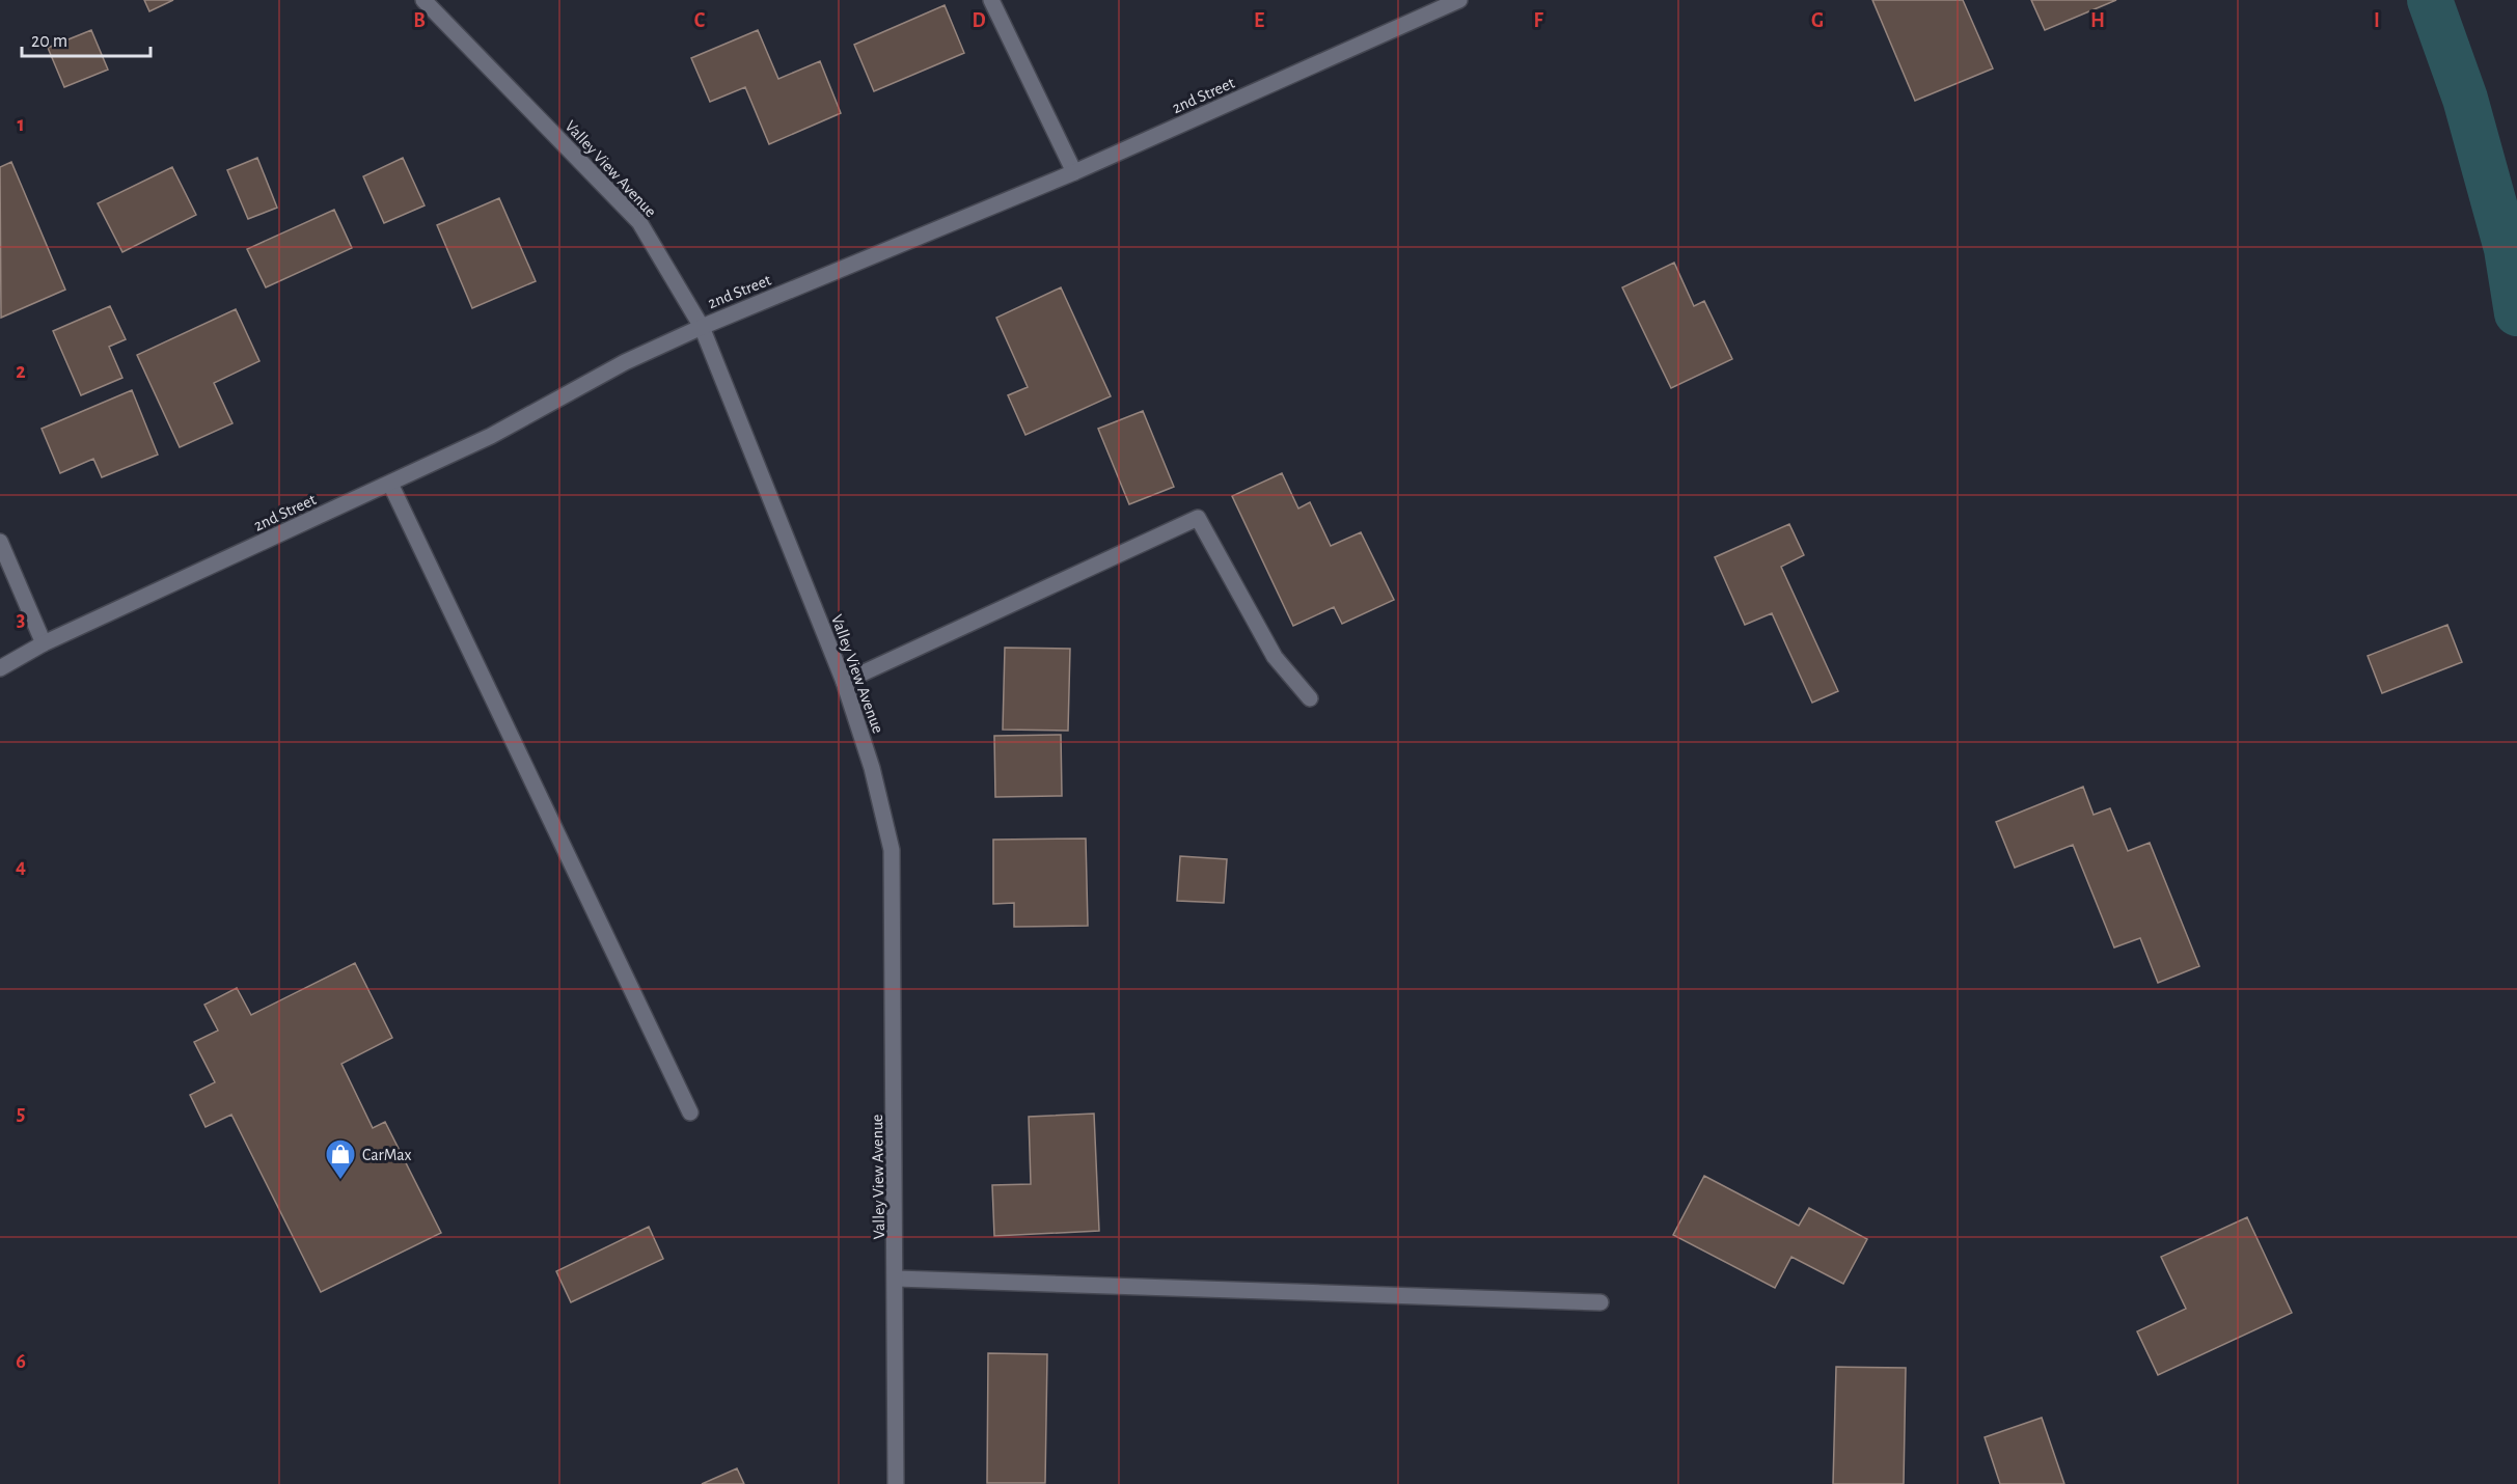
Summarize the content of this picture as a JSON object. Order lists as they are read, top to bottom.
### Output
{
  "streets": {
    "street": ["2nd Street", "Valley View Avenue"]
  },
  "crossings": [
    ["2nd Street", "Valley View Avenue"]
  ],
  "places": {
    "shop": ["CarMax"]
  },
  "scale_bar": "20 m",
  "grid": {
    "columns": [
      "B",
      "C",
      "D",
      "E",
      "F",
      "G",
      "H",
      "I"
    ],
    "rows": [
      "1",
      "2",
      "3",
      "4",
      "5",
      "6"
    ]
  }
}
